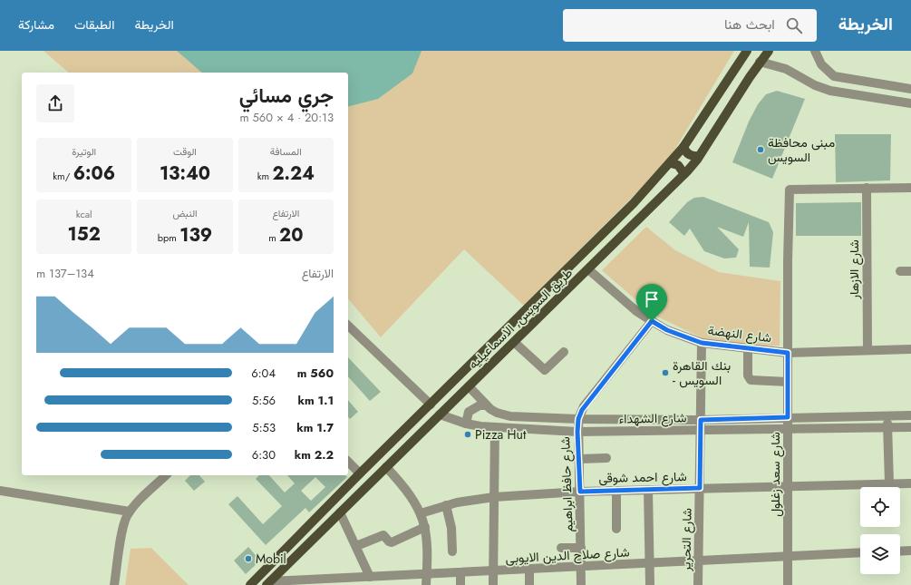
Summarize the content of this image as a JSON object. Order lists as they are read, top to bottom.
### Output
{
  "streets": {
    "main road": ["طريق السويس, الاسماعيليه"],
    "street": [
      "شارع الازهار",
      "شارع النهضة",
      "شارع الشهداء",
      "شارع سعد زغلول",
      "شارع احمد شوقى",
      "شارع حافظ ابراهيم",
      "شارع التحرير",
      "شارع صلاح الدين الايوبى"
    ]
  },
  "crossings": [
    ["شارع الازهار", "شارع النهضة"],
    ["شارع الازهار", "شارع سعد زغلول"],
    ["طريق السويس, الاسماعيليه", "شارع النهضة"],
    ["طريق السويس, الاسماعيليه", "شارع الشهداء"],
    ["طريق السويس, الاسماعيليه", "شارع صلاح الدين الايوبى"],
    ["شارع النهضة", "شارع سعد زغلول"],
    ["شارع النهضة", "شارع حافظ ابراهيم"],
    ["شارع النهضة", "شارع التحرير"],
    ["شارع الشهداء", "شارع سعد زغلول"],
    ["شارع الشهداء", "شارع حافظ ابراهيم"],
    ["شارع الشهداء", "شارع التحرير"],
    ["شارع سعد زغلول", "شارع احمد شوقى"],
    ["شارع سعد زغلول", "شارع صلاح الدين الايوبى"],
    ["شارع احمد شوقى", "شارع حافظ ابراهيم"],
    ["شارع احمد شوقى", "شارع التحرير"],
    ["شارع حافظ ابراهيم", "شارع صلاح الدين الايوبى"],
    ["شارع التحرير", "شارع صلاح الدين الايوبى"]
  ],
  "places": [
    "مبنى محافظة السويس",
    "بنك القاهرة - السويس",
    "Pizza Hut",
    "Mobil"
  ],
  "page": {
    "header": "الخريطة",
    "search": "ابحث هنا",
    "nav": ["الخريطة", "الطبقات", "مشاركة"],
    "heading": ["جري مسائي", "20:13 · 4 × 560 m"],
    "stats": [
      ["المسافة", "2.24 km"],
      ["الوقت", "13:40"],
      ["الوتيرة", "6:06 /km"],
      ["الارتفاع", "20 m"],
      ["النبض", "139 bpm"],
      ["kcal", "152"]
    ],
    "chart": ["الارتفاع", "134–137 m"],
    "list": [
      {
        "name": "560 m",
        "note": "6:04"
      },
      {
        "name": "1.1 km",
        "note": "5:56"
      },
      {
        "name": "1.7 km",
        "note": "5:53"
      },
      {
        "name": "2.2 km",
        "note": "6:30"
      }
    ]
  }
}
